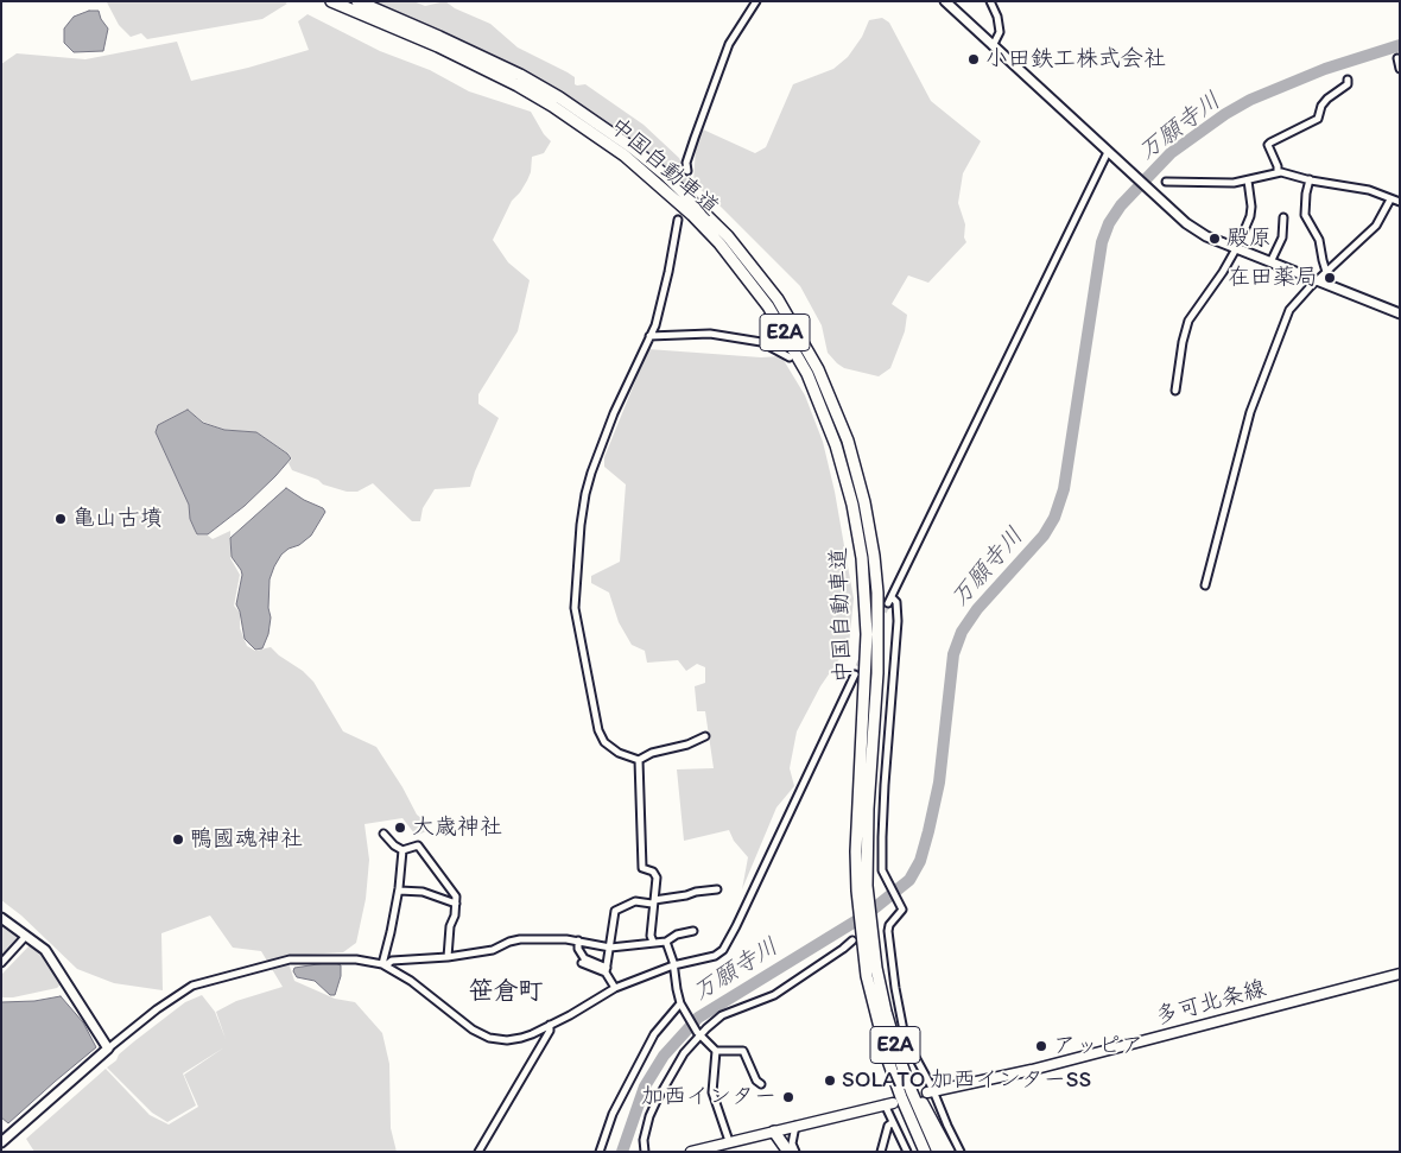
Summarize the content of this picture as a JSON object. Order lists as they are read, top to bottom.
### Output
{
  "streets": {
    "highway": ["中国自動車道", "E2A"],
    "main road": ["多可北条線"]
  },
  "districts": ["笹倉町"],
  "water": ["万願寺川"],
  "places": [
    "小田鉄工株式会社",
    "殿原",
    "在田薬局",
    "亀山古墳",
    "大歳神社",
    "鴨國魂神社",
    "アッピア",
    "SOLATO 加西インターSS",
    "加西インター"
  ]
}
